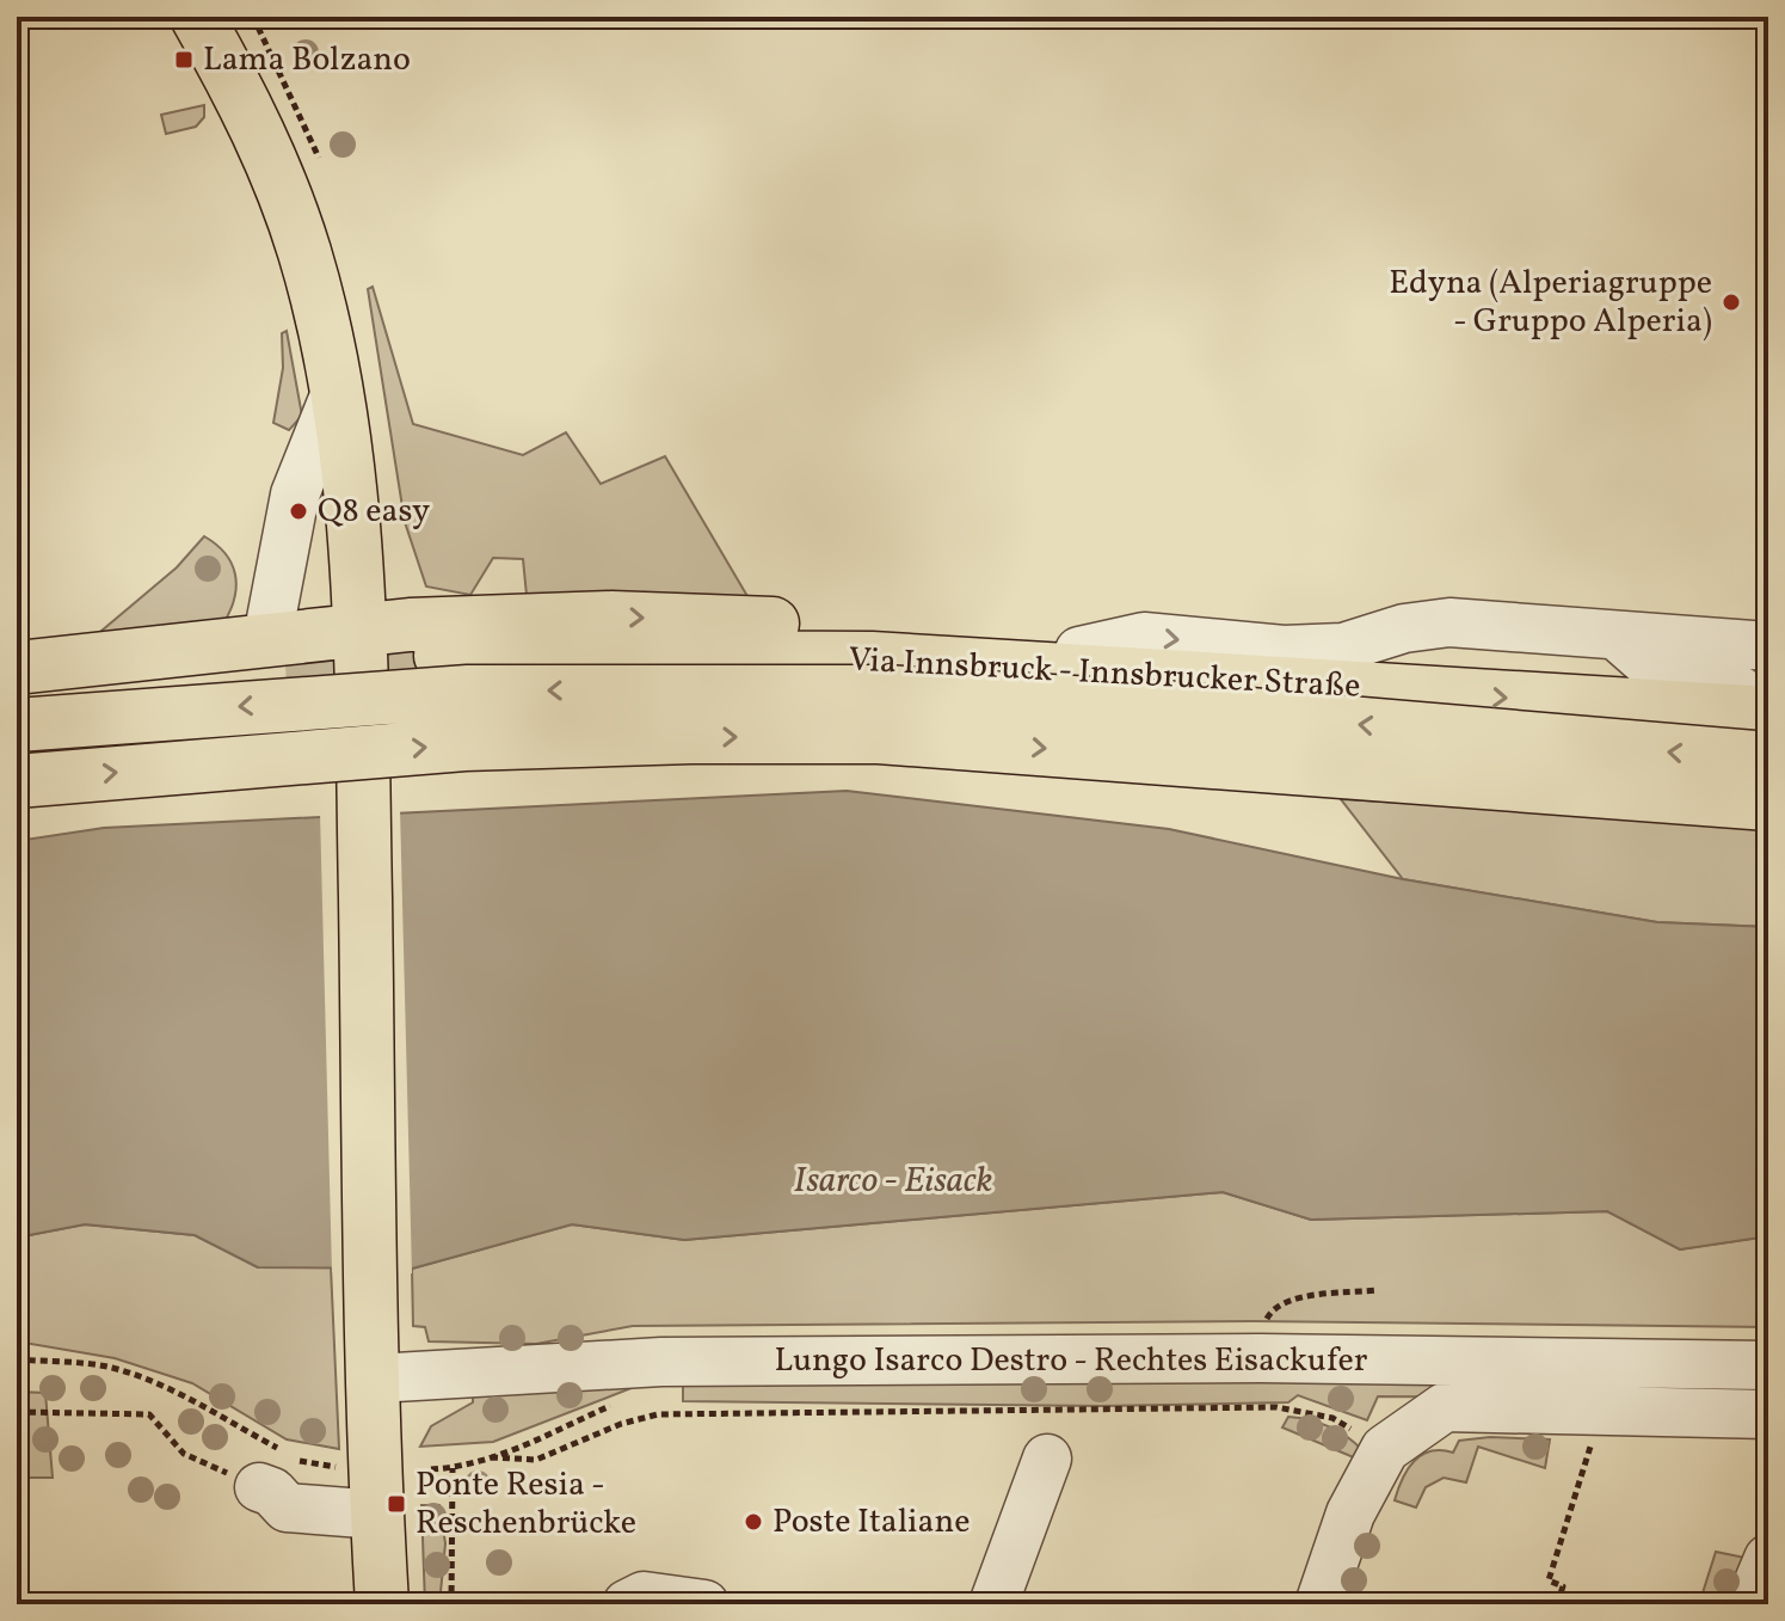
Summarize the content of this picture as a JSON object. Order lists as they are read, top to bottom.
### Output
{
  "streets": {
    "main road": ["Via Innsbruck - Innsbrucker Straße"],
    "street": ["Lungo Isarco Destro - Rechtes Eisackufer"]
  },
  "water": ["Isarco - Eisack"],
  "places": {
    "transit": ["Lama Bolzano", "Ponte Resia - Reschenbrücke"],
    "other": ["Edyna (Alperiagruppe - Gruppo Alperia)", "Q8 easy", "Poste Italiane"]
  }
}
